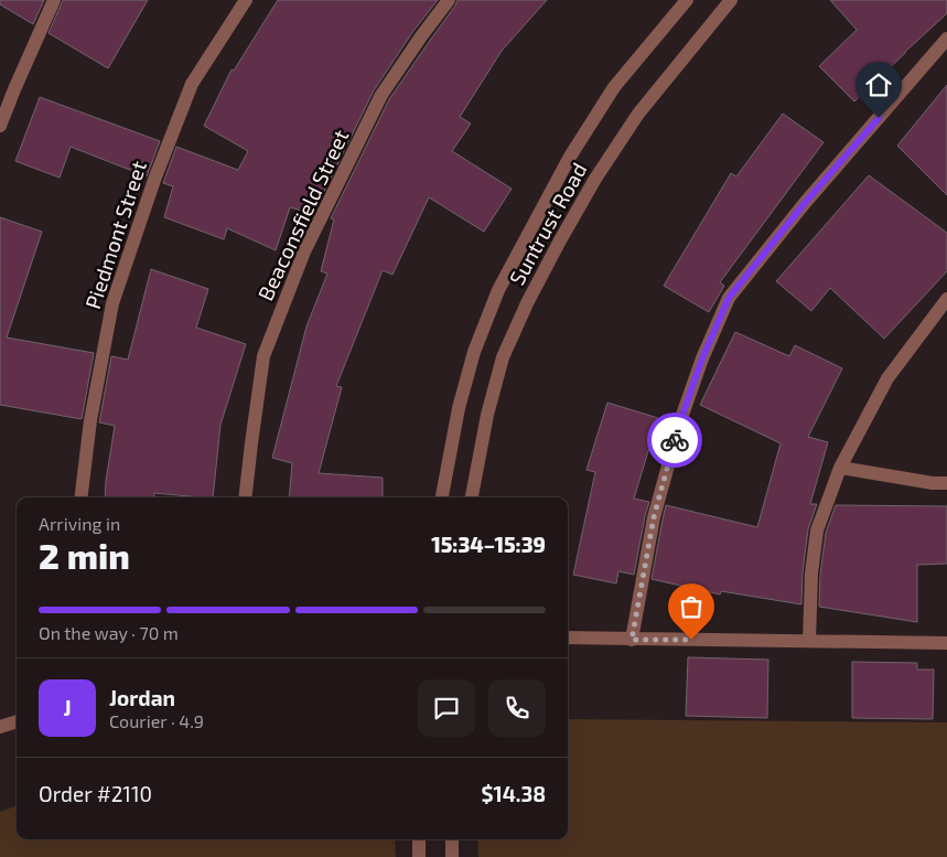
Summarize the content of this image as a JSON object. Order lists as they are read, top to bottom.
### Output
{
  "streets": {
    "street": ["Beaconsfield Street", "Suntrust Road", "Piedmont Street"]
  },
  "page": {
    "heading": ["2 min", "Arriving in", "15:34–15:39"],
    "panel": [
      "Jordan",
      "Courier · 4.9",
      "Order #2110",
      "$14.38"
    ],
    "bar": "On the way · 70 m",
    "round": "J"
  }
}
